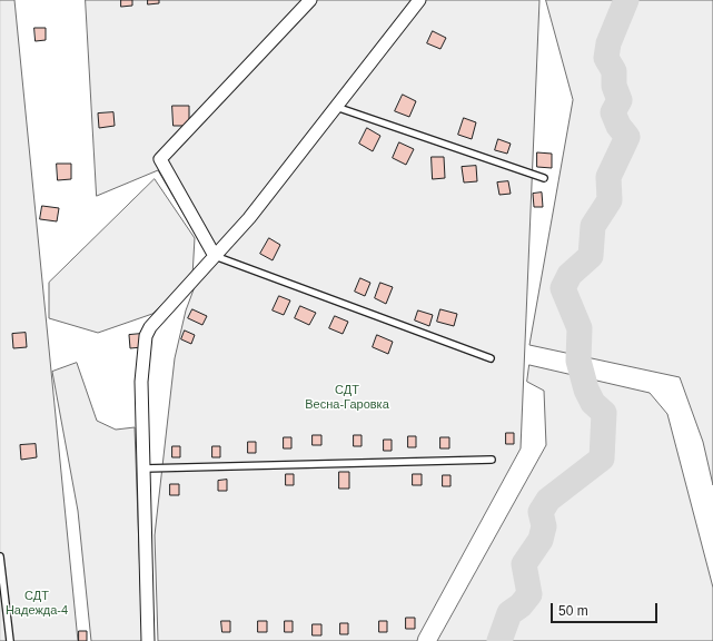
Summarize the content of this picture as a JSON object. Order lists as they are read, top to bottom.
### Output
{
  "parks": ["СДТ Весна-Гаровка", "СДТ Надежда-4"],
  "scale_bar": "50 m"
}
